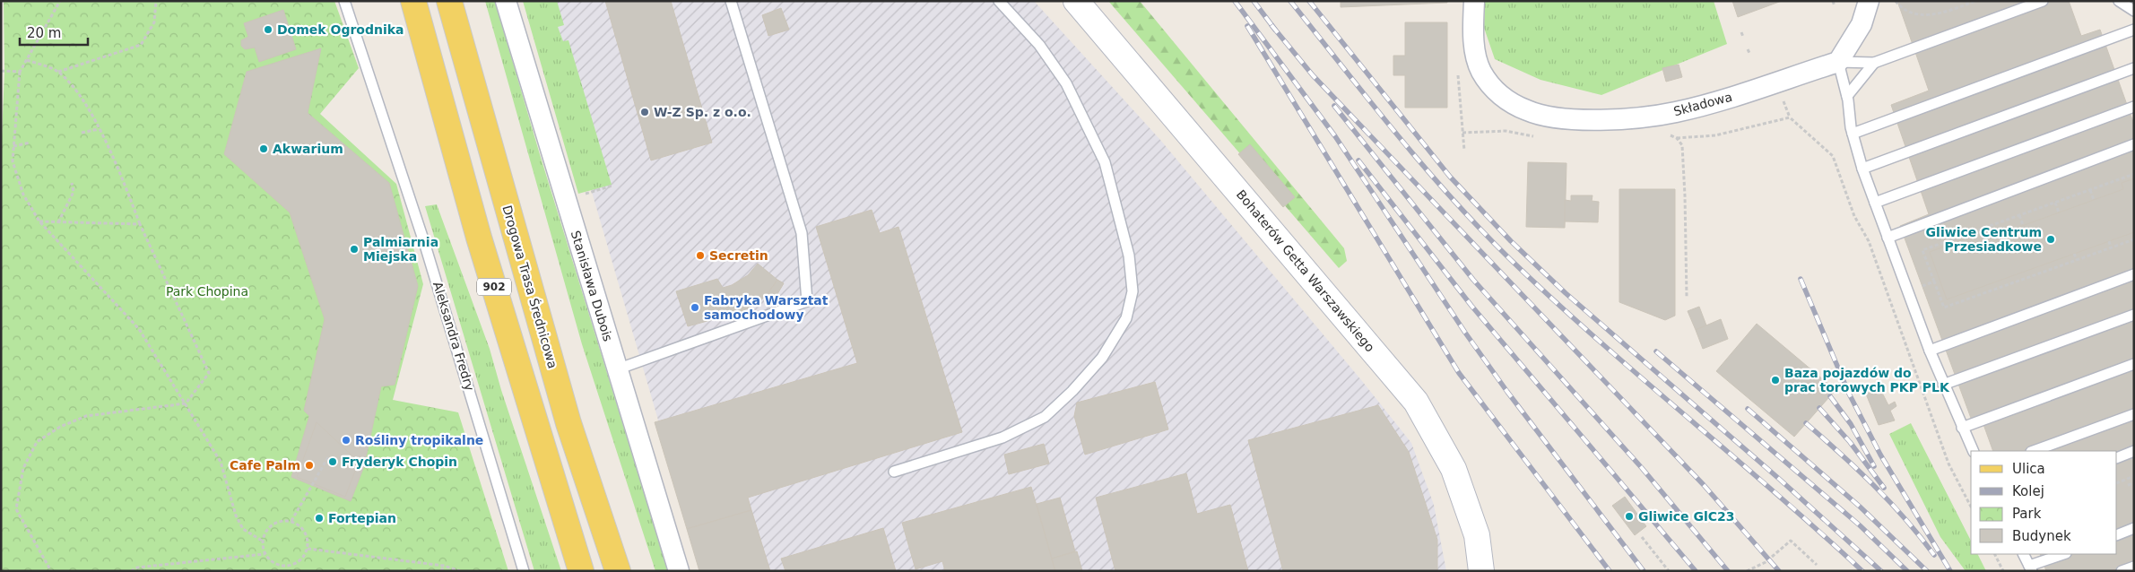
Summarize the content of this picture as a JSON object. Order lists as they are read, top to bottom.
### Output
{
  "streets": {
    "main road": ["Bohaterów Getta Warszawskiego", "902", "Drogowa Trasa Średnicowa"],
    "street": ["Składowa", "Stanisława Dubois"],
    "lane": ["Aleksandra Fredry"]
  },
  "parks": ["Park Chopina"],
  "places": [
    "Domek Ogrodnika",
    "W-Z Sp. z o.o.",
    "Akwarium",
    "Gliwice Centrum Przesiadkowe",
    "Palmiarnia Miejska",
    "Secretin",
    "Fabryka Warsztat samochodowy",
    "Baza pojazdów do prac torowych PKP PLK",
    "Rośliny tropikalne",
    "Fryderyk Chopin",
    "Cafe Palm",
    "Gliwice GlC23",
    "Fortepian"
  ],
  "legend": [
    "Ulica",
    "Kolej",
    "Park",
    "Budynek"
  ],
  "scale_bar": "20 m"
}
